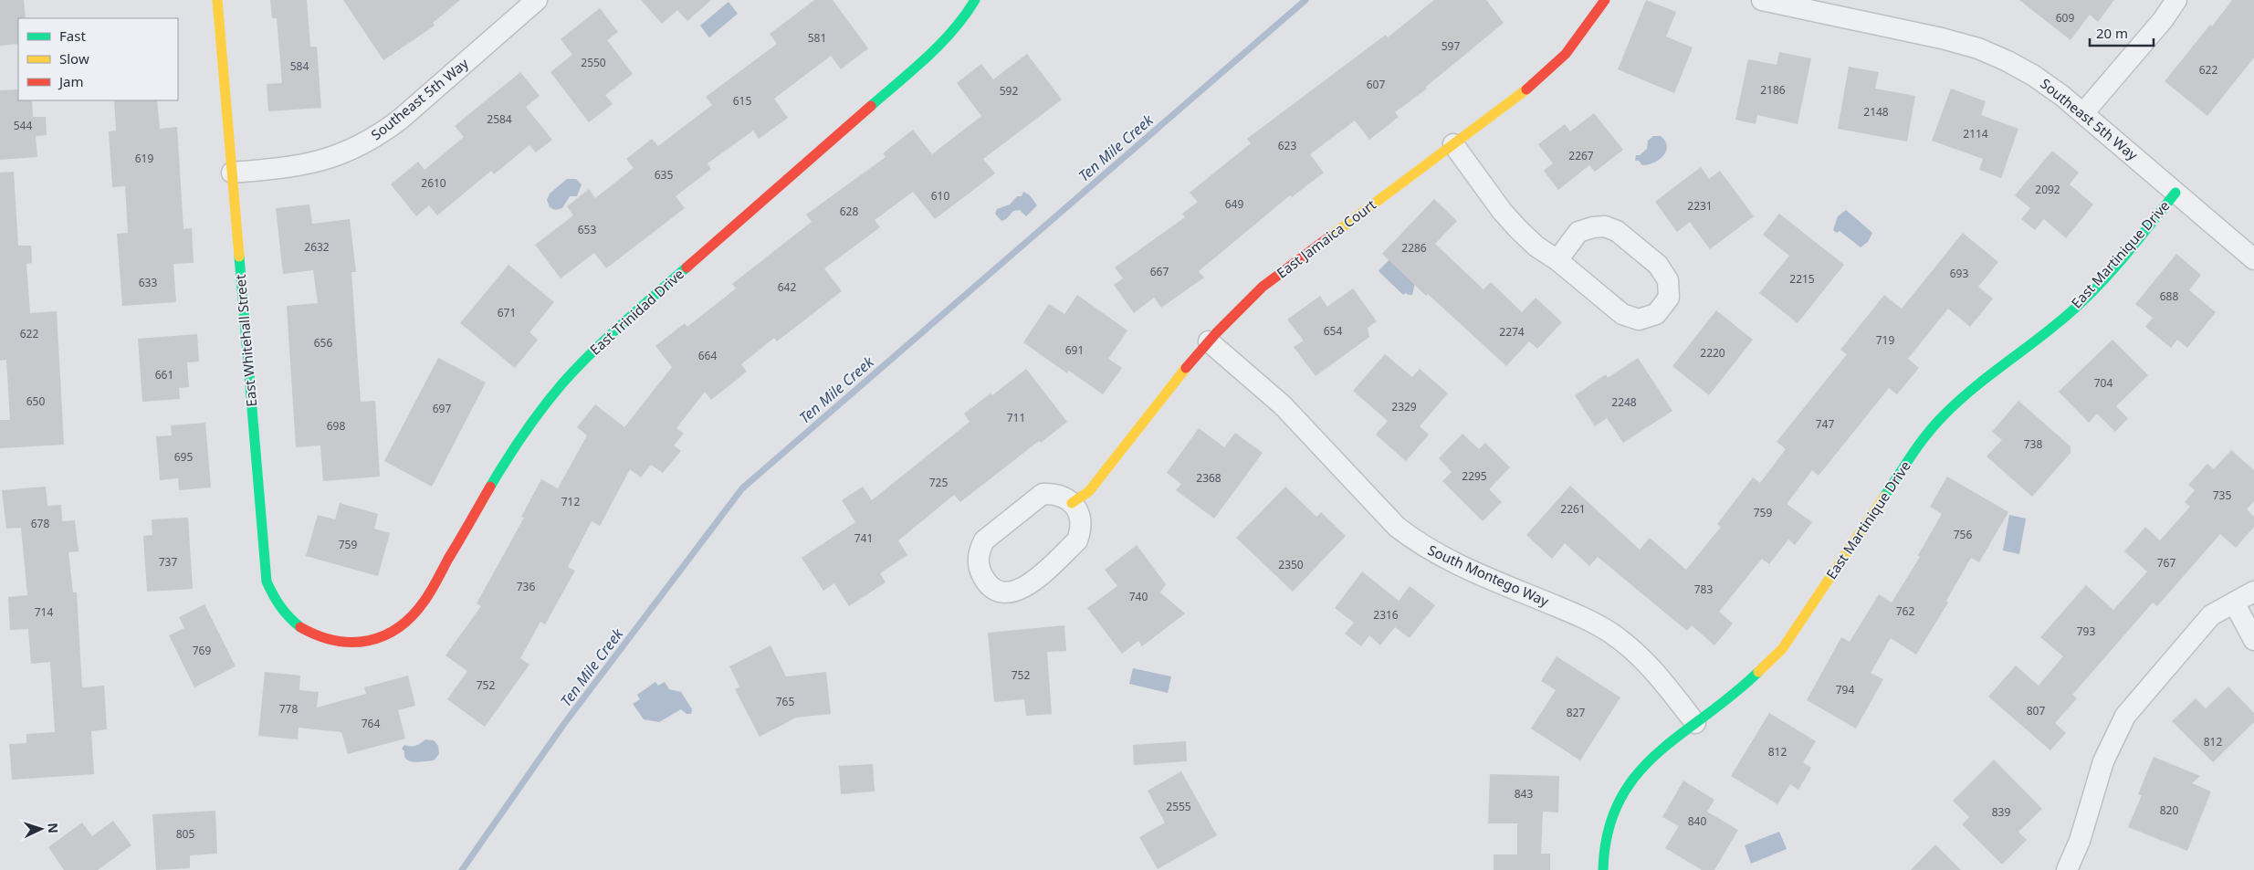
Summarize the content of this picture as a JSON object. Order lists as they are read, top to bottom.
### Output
{
  "streets": {
    "street": [
      "Southeast 5th Way",
      "East Jamaica Court",
      "East Martinique Drive",
      "East Trinidad Drive",
      "East Whitehall Street",
      "South Montego Way"
    ]
  },
  "crossings": [
    ["Southeast 5th Way", "East Martinique Drive"],
    ["Southeast 5th Way", "East Whitehall Street"],
    ["East Jamaica Court", "South Montego Way"],
    ["East Martinique Drive", "South Montego Way"],
    ["East Trinidad Drive", "East Whitehall Street"]
  ],
  "water": ["Ten Mile Creek"],
  "house_numbers": [
    "609",
    "581",
    "597",
    "2550",
    "584",
    "622",
    "607",
    "2186",
    "592",
    "615",
    "2148",
    "2584",
    "544",
    "2114",
    "623",
    "2267",
    "619",
    "635",
    "2610",
    "2092",
    "610",
    "649",
    "2231",
    "628",
    "653",
    "2632",
    "2286",
    "667",
    "693",
    "2215",
    "633",
    "642",
    "688",
    "671",
    "654",
    "2274",
    "622",
    "719",
    "656",
    "691",
    "2220",
    "664",
    "661",
    "704",
    "650",
    "2248",
    "2329",
    "697",
    "711",
    "747",
    "698",
    "738",
    "695",
    "2295",
    "2368",
    "725",
    "735",
    "712",
    "2261",
    "759",
    "678",
    "756",
    "741",
    "759",
    "737",
    "767",
    "2350",
    "736",
    "783",
    "740",
    "762",
    "714",
    "2316",
    "793",
    "769",
    "752",
    "752",
    "794",
    "765",
    "778",
    "807",
    "827",
    "764",
    "812",
    "812",
    "843",
    "2555",
    "820",
    "839",
    "840",
    "805"
  ],
  "legend": ["Fast", "Slow", "Jam"],
  "scale_bar": "20 m",
  "north": "right"
}
